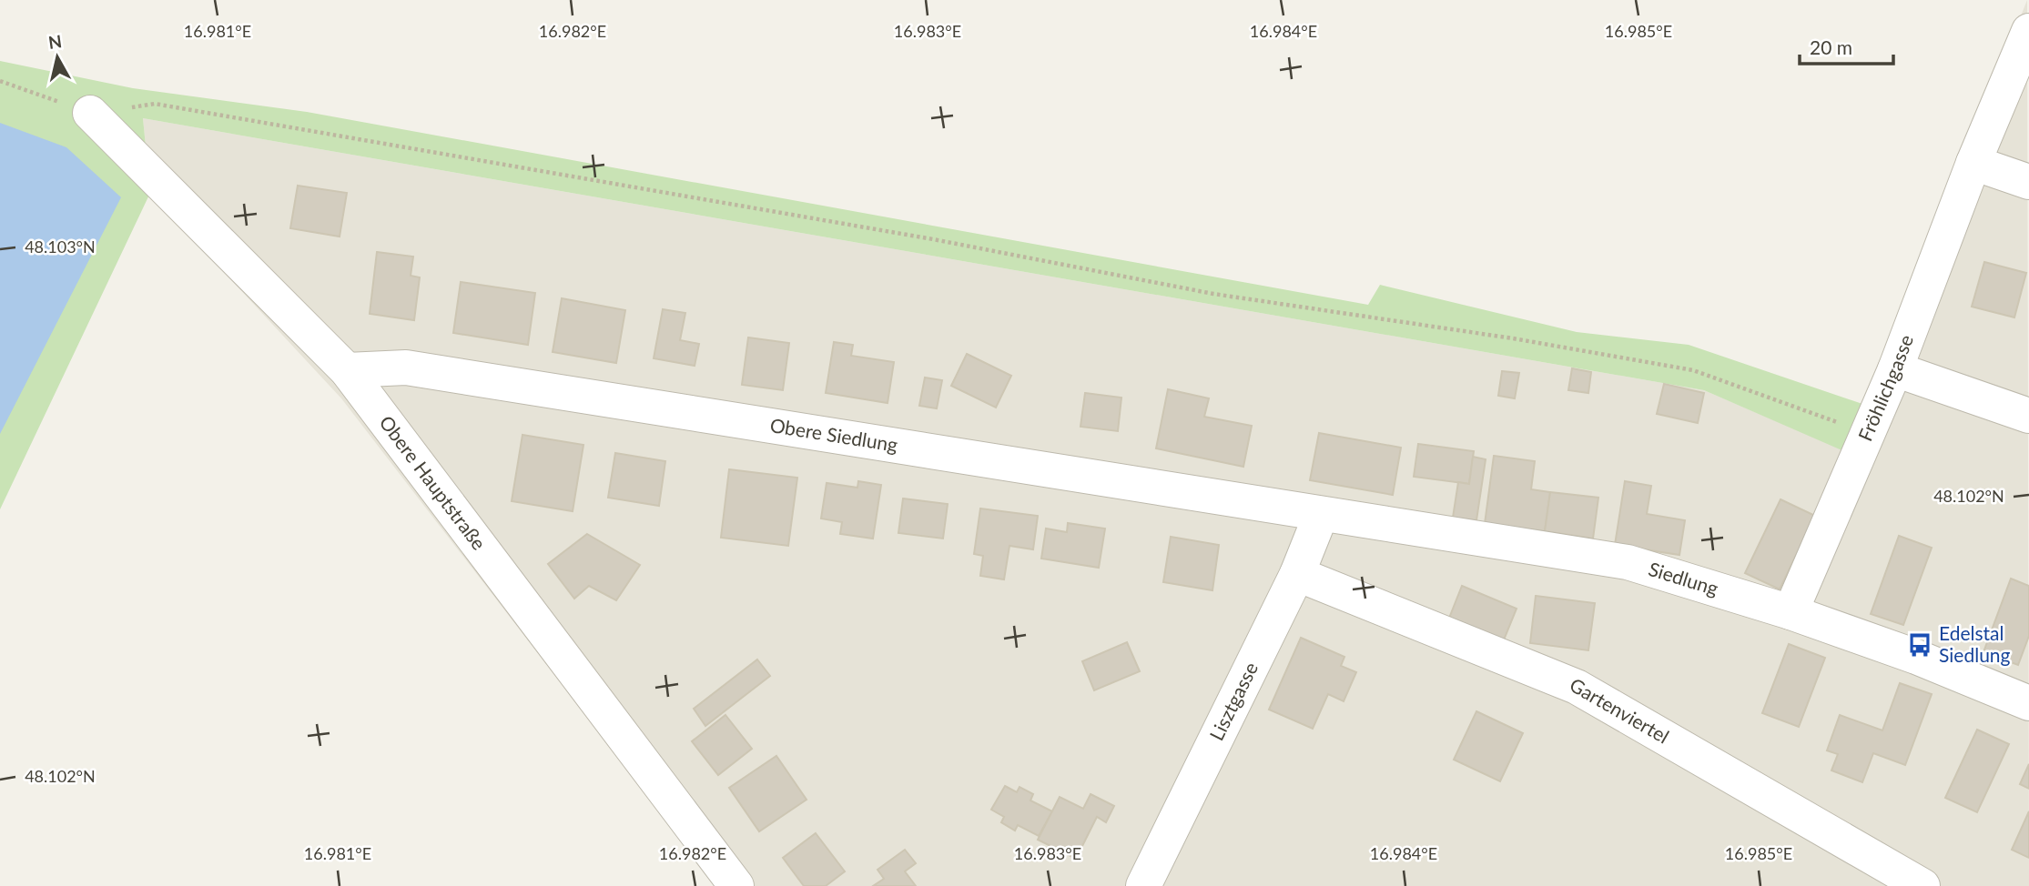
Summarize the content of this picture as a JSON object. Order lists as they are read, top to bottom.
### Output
{
  "streets": {
    "street": [
      "Fröhlichgasse",
      "Obere Siedlung",
      "Obere Hauptstraße",
      "Siedlung",
      "Lisztgasse",
      "Gartenviertel"
    ]
  },
  "crossings": [
    ["Fröhlichgasse", "Siedlung"],
    ["Obere Siedlung", "Obere Hauptstraße"],
    ["Obere Siedlung", "Siedlung"],
    ["Obere Siedlung", "Lisztgasse"],
    ["Siedlung", "Lisztgasse"],
    ["Lisztgasse", "Gartenviertel"]
  ],
  "places": {
    "bus stop": ["Edelstal Siedlung"]
  },
  "scale_bar": "20 m",
  "north": "top",
  "coordinates": [
    "16.981°E",
    "16.982°E",
    "16.983°E",
    "16.984°E",
    "16.985°E",
    "48.103°N",
    "48.102°N"
  ]
}
